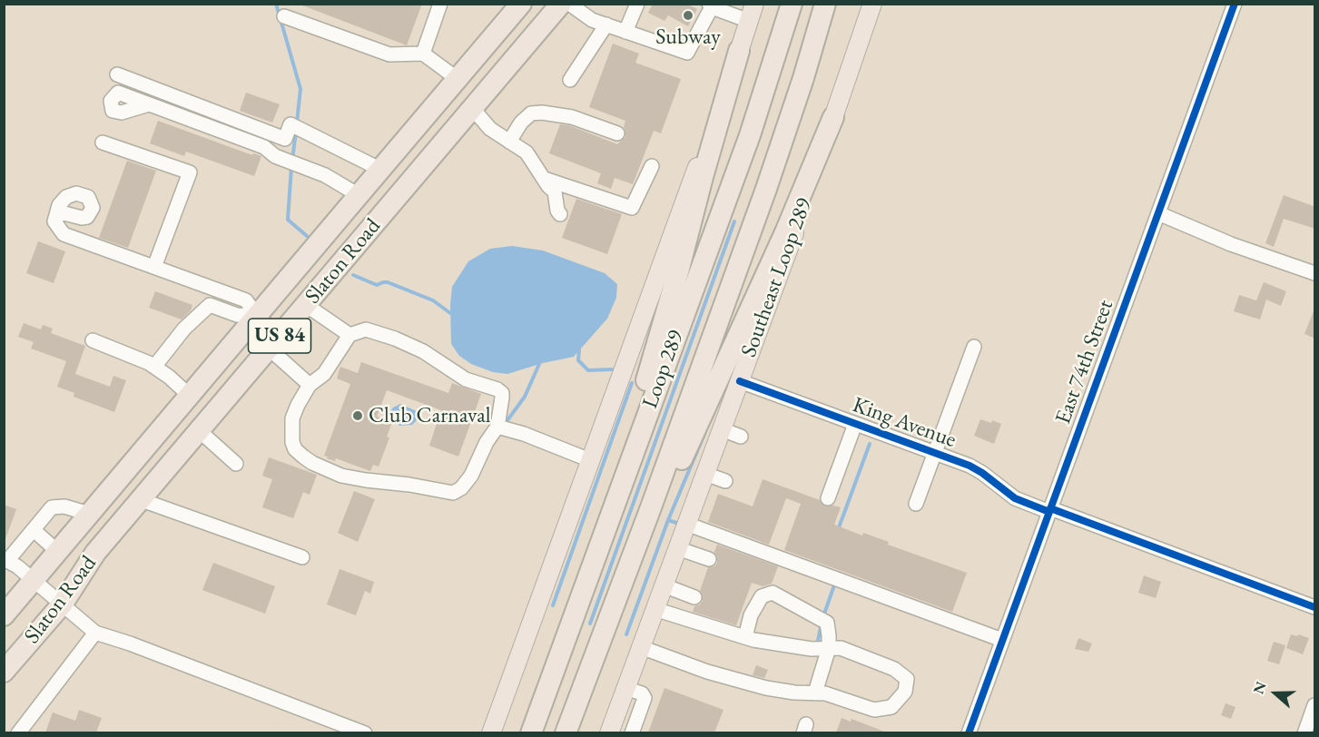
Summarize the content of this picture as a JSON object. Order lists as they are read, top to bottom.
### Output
{
  "streets": {
    "highway": ["Slaton Road", "US 84", "Loop 289"],
    "main road": ["Southeast Loop 289"],
    "street": ["East 74th Street", "King Avenue"]
  },
  "crossings": [
    ["Southeast Loop 289", "King Avenue"],
    ["East 74th Street", "King Avenue"]
  ],
  "places": ["Subway", "Club Carnaval"],
  "north": "left"
}
